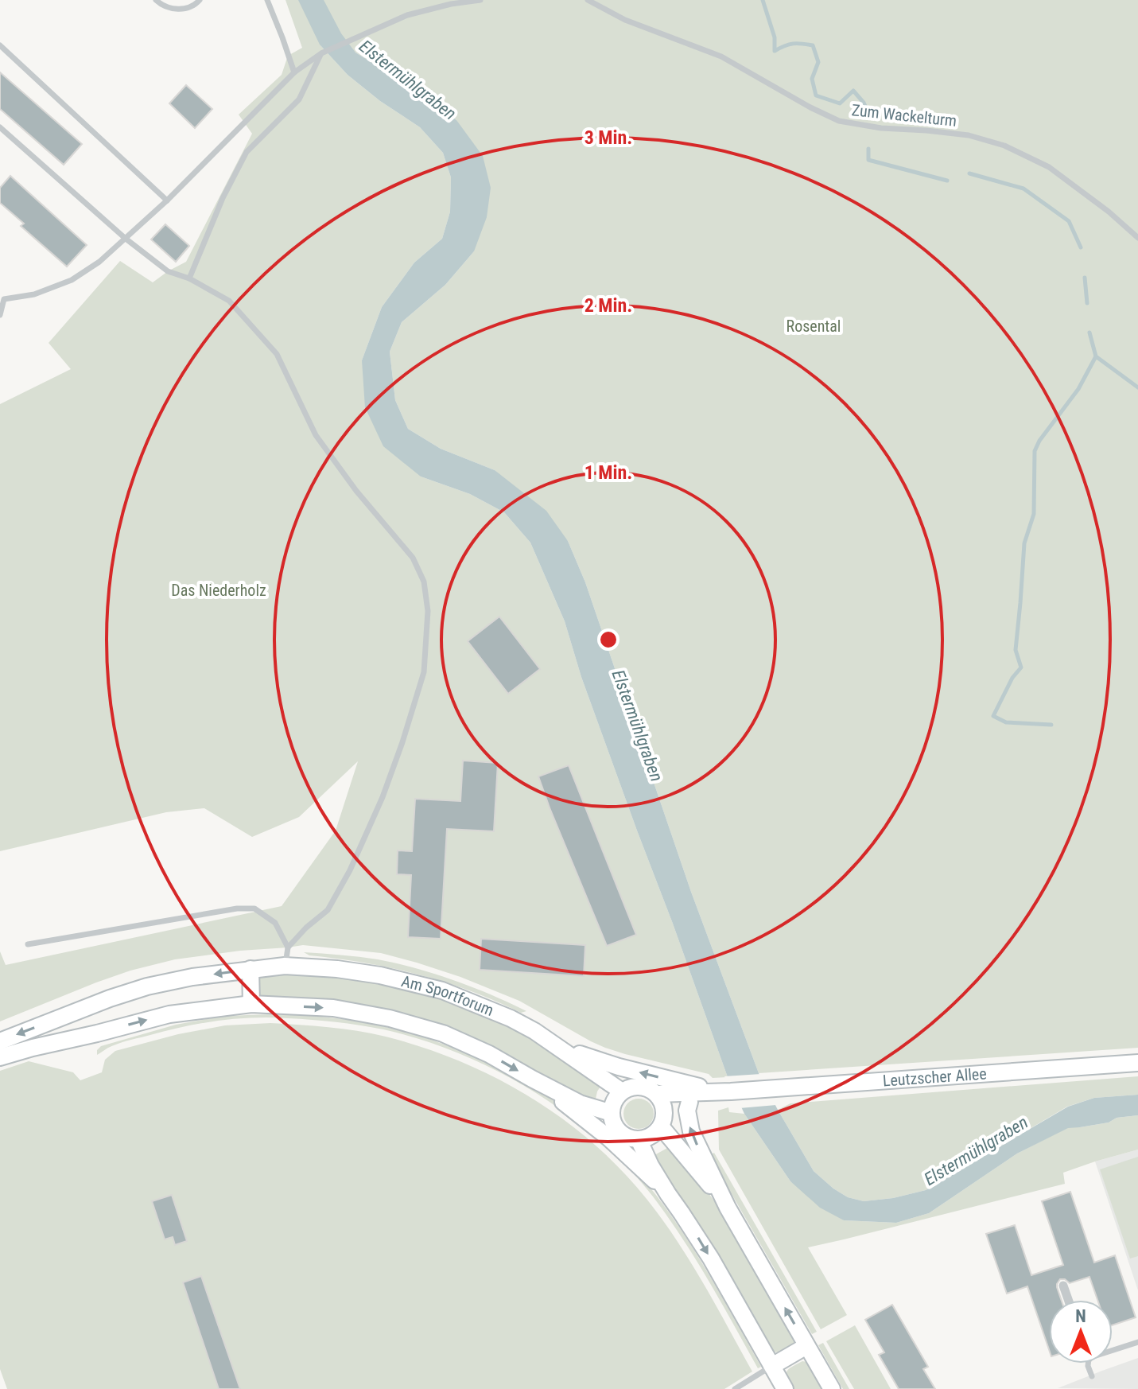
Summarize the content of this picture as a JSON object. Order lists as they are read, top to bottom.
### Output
{
  "streets": {
    "main road": ["Am Sportforum", "Leutzscher Allee"],
    "lane": ["Zum Wackelturm"]
  },
  "crossings": [
    ["Am Sportforum", "Leutzscher Allee"]
  ],
  "water": ["Elstermühlgraben"],
  "parks": ["Rosental", "Das Niederholz"],
  "north": "top",
  "rings": ["3 Min.", "2 Min.", "1 Min."]
}
